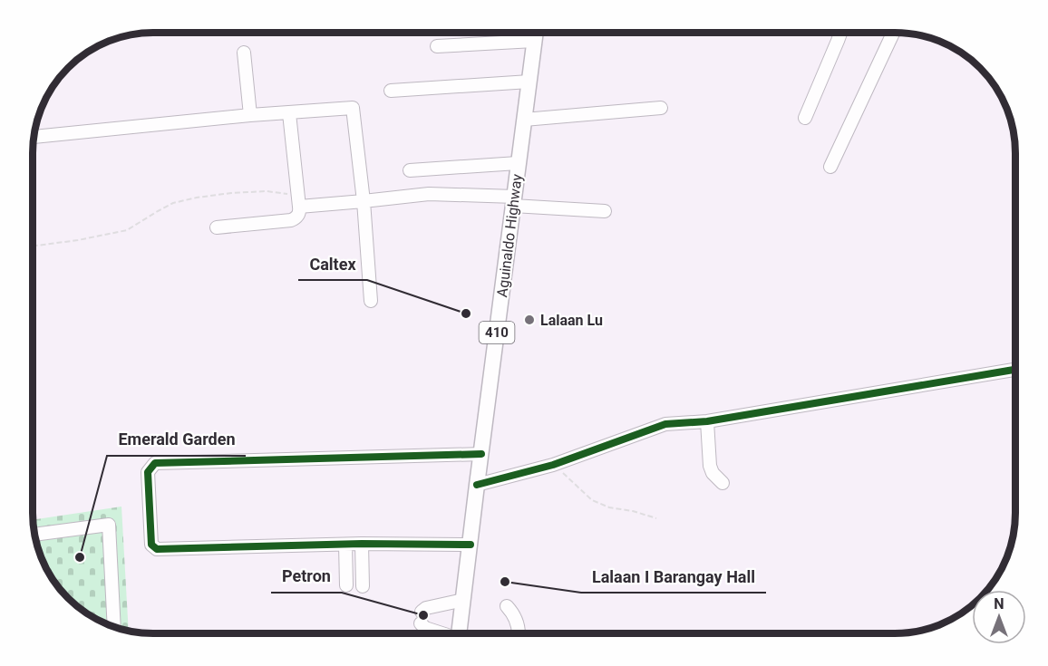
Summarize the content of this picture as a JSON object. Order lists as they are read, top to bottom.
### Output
{
  "streets": {
    "main road": ["Aguinaldo Highway", "410"]
  },
  "places": [
    "Caltex",
    "Lalaan Lu",
    "Emerald Garden",
    "Lalaan I Barangay Hall",
    "Petron"
  ],
  "north": "top"
}
